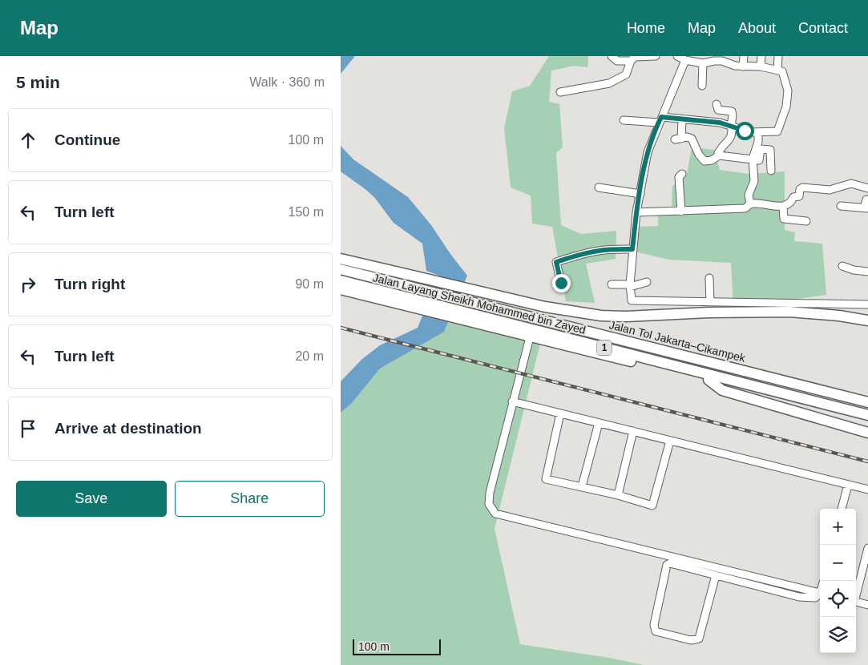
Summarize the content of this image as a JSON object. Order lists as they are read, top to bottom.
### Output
{
  "streets": {
    "highway": ["Jalan Layang Sheikh Mohammed bin Zayed", "Jalan Tol Jakarta–Cikampek", "1"]
  },
  "scale_bar": "100 m",
  "page": {
    "header": "Map",
    "nav": [
      "Home",
      "Map",
      "About",
      "Contact"
    ],
    "heading": ["5 min", "Walk · 360 m"],
    "list": [
      ["Continue", "100 m"],
      ["Turn left", "150 m"],
      ["Turn right", "90 m"],
      ["Turn left", "20 m"],
      "Arrive at destination"
    ],
    "buttons": ["Save", "Share"],
    "map_buttons": ["+", "−"],
    "scale": "100 m"
  }
}
